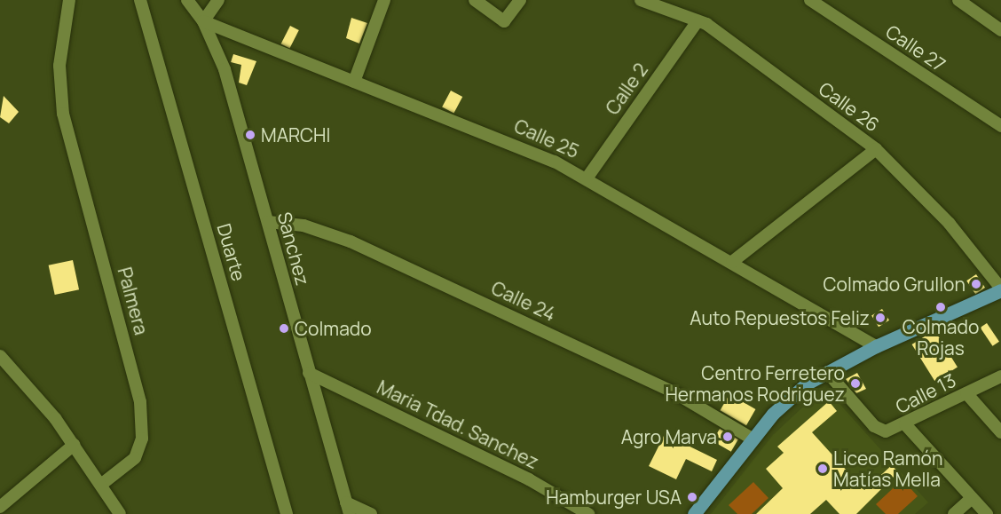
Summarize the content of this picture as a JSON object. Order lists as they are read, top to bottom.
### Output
{
  "streets": {
    "street": [
      "Calle 27",
      "Calle 2",
      "Calle 26",
      "Calle 25",
      "Sanchez",
      "Duarte",
      "Palmera",
      "Calle 24",
      "Calle 13",
      "Maria Tdad. Sanchez"
    ]
  },
  "crossings": [
    ["Calle 2", "Calle 26"],
    ["Calle 2", "Calle 25"],
    ["Calle 25", "Sanchez"],
    ["Sanchez", "Calle 24"],
    ["Sanchez", "Maria Tdad. Sanchez"]
  ],
  "places": [
    "MARCHI",
    "Colmado Grullon",
    "Colmado Rojas",
    "Auto Repuestos Feliz",
    "Colmado",
    "Centro Ferretero Hermanos Rodriguez",
    "Agro Marva",
    "Liceo Ramón Matías Mella",
    "Hamburger USA"
  ]
}
